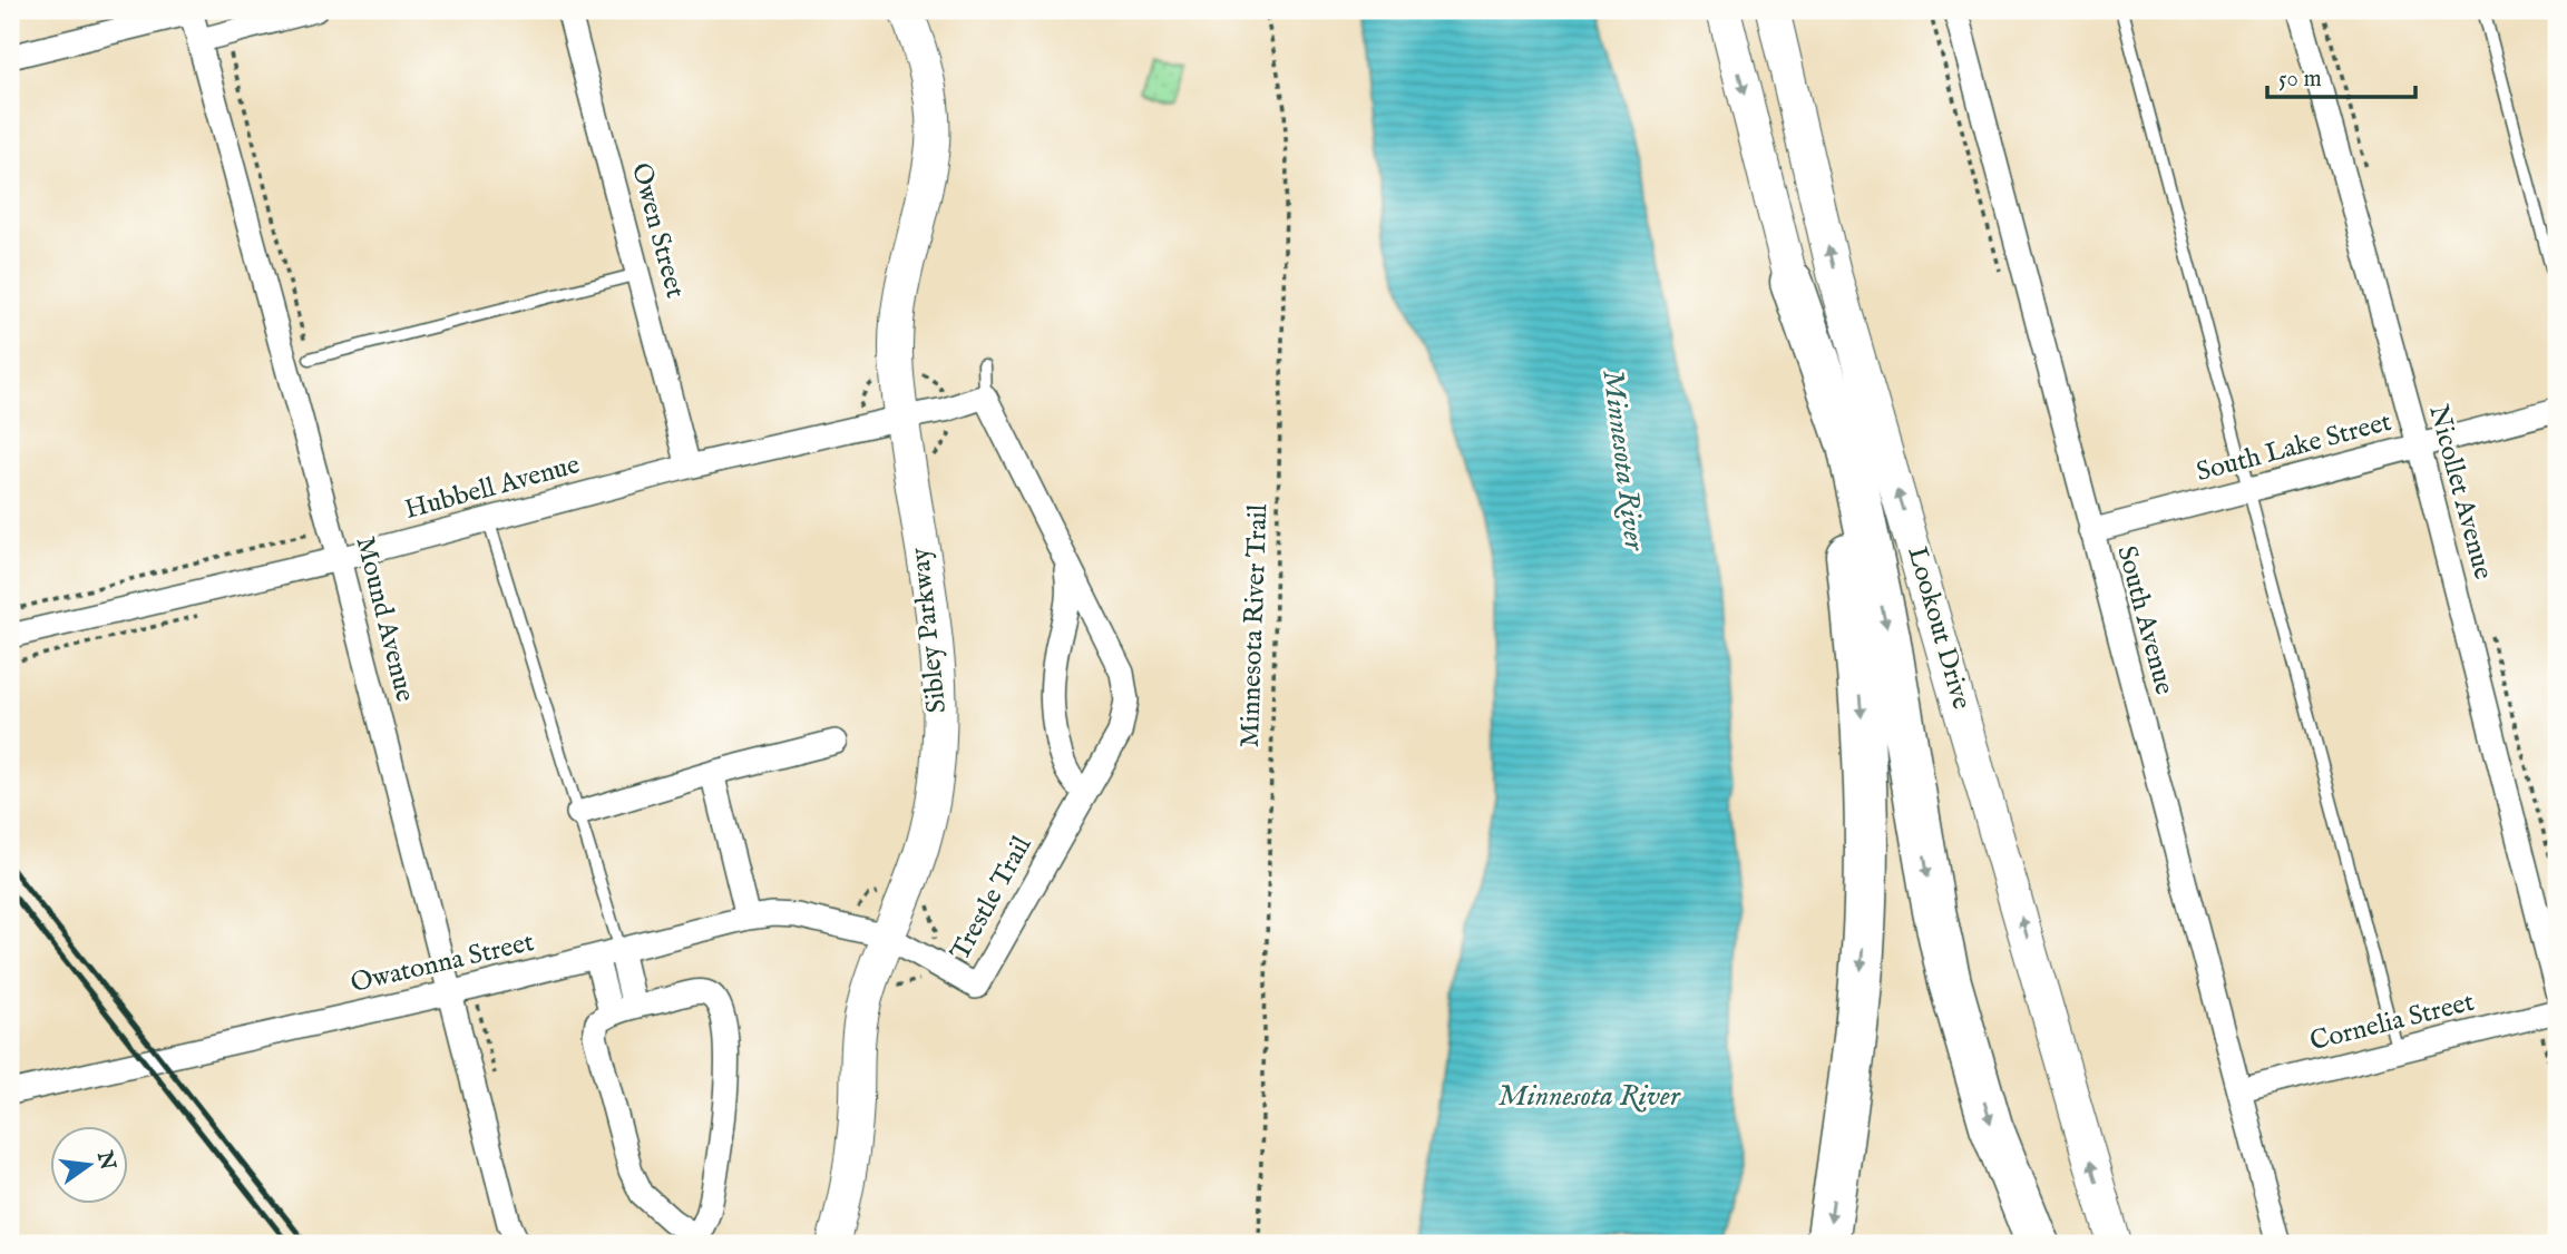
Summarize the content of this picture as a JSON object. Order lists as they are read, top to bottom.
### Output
{
  "streets": {
    "main road": ["Lookout Drive", "Sibley Parkway"],
    "street": [
      "Owen Street",
      "South Lake Street",
      "Hubbell Avenue",
      "Nicollet Avenue",
      "Mound Avenue",
      "South Avenue",
      "Trestle Trail",
      "Owatonna Street",
      "Cornelia Street"
    ],
    "path": ["Minnesota River Trail"]
  },
  "crossings": [
    ["Owen Street", "Hubbell Avenue"],
    ["South Lake Street", "Nicollet Avenue"],
    ["South Lake Street", "South Avenue"],
    ["Hubbell Avenue", "Mound Avenue"],
    ["Hubbell Avenue", "Sibley Parkway"],
    ["Hubbell Avenue", "Trestle Trail"],
    ["Mound Avenue", "Owatonna Street"],
    ["South Avenue", "Cornelia Street"],
    ["Sibley Parkway", "Trestle Trail"],
    ["Sibley Parkway", "Owatonna Street"],
    ["Trestle Trail", "Owatonna Street"]
  ],
  "one_way": ["Lookout Drive"],
  "water": ["Minnesota River"],
  "scale_bar": "50 m",
  "north": "right"
}
